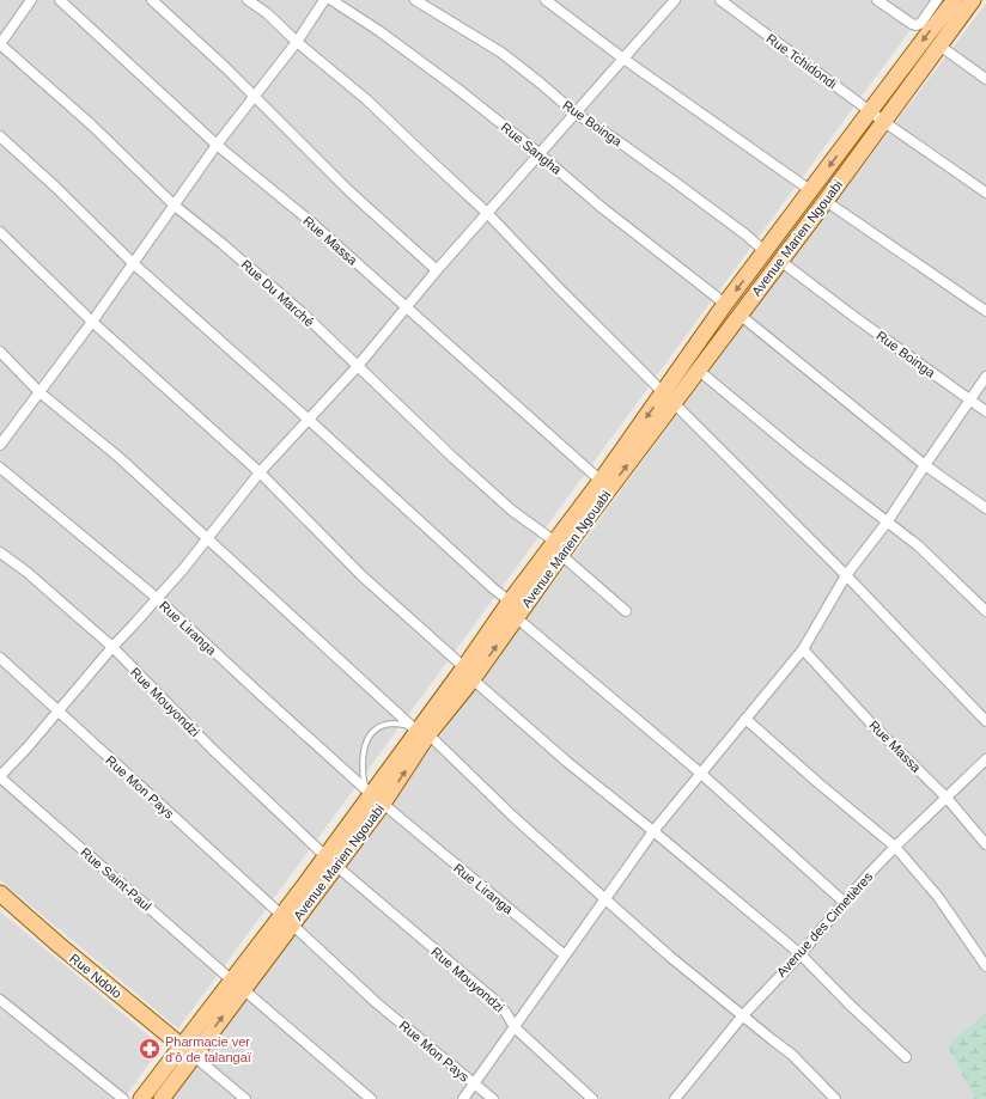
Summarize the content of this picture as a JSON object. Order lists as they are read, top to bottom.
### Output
{
  "streets": {
    "main road": ["Avenue Marien Ngouabi", "Rue Ndolo"],
    "street": [
      "Rue Tchidondi",
      "Rue Boinga",
      "Rue Sangha",
      "Rue Massa",
      "Rue Du Marché",
      "Rue Liranga",
      "Rue Mouyondzi",
      "Rue Mon Pays",
      "Rue Saint-Paul",
      "Avenue des Cimetières"
    ]
  },
  "crossings": [
    ["Rue Tchidondi", "Avenue Marien Ngouabi"],
    ["Rue Boinga", "Avenue Marien Ngouabi"],
    ["Avenue Marien Ngouabi", "Rue Du Marché"],
    ["Avenue Marien Ngouabi", "Rue Liranga"],
    ["Avenue Marien Ngouabi", "Rue Mouyondzi"],
    ["Avenue Marien Ngouabi", "Rue Mon Pays"],
    ["Avenue Marien Ngouabi", "Rue Saint-Paul"],
    ["Avenue Marien Ngouabi", "Rue Ndolo"],
    ["Rue Massa", "Avenue des Cimetières"]
  ],
  "places": {
    "pharmacy": ["Pharmacie ver d'ô de talangaï"]
  }
}
